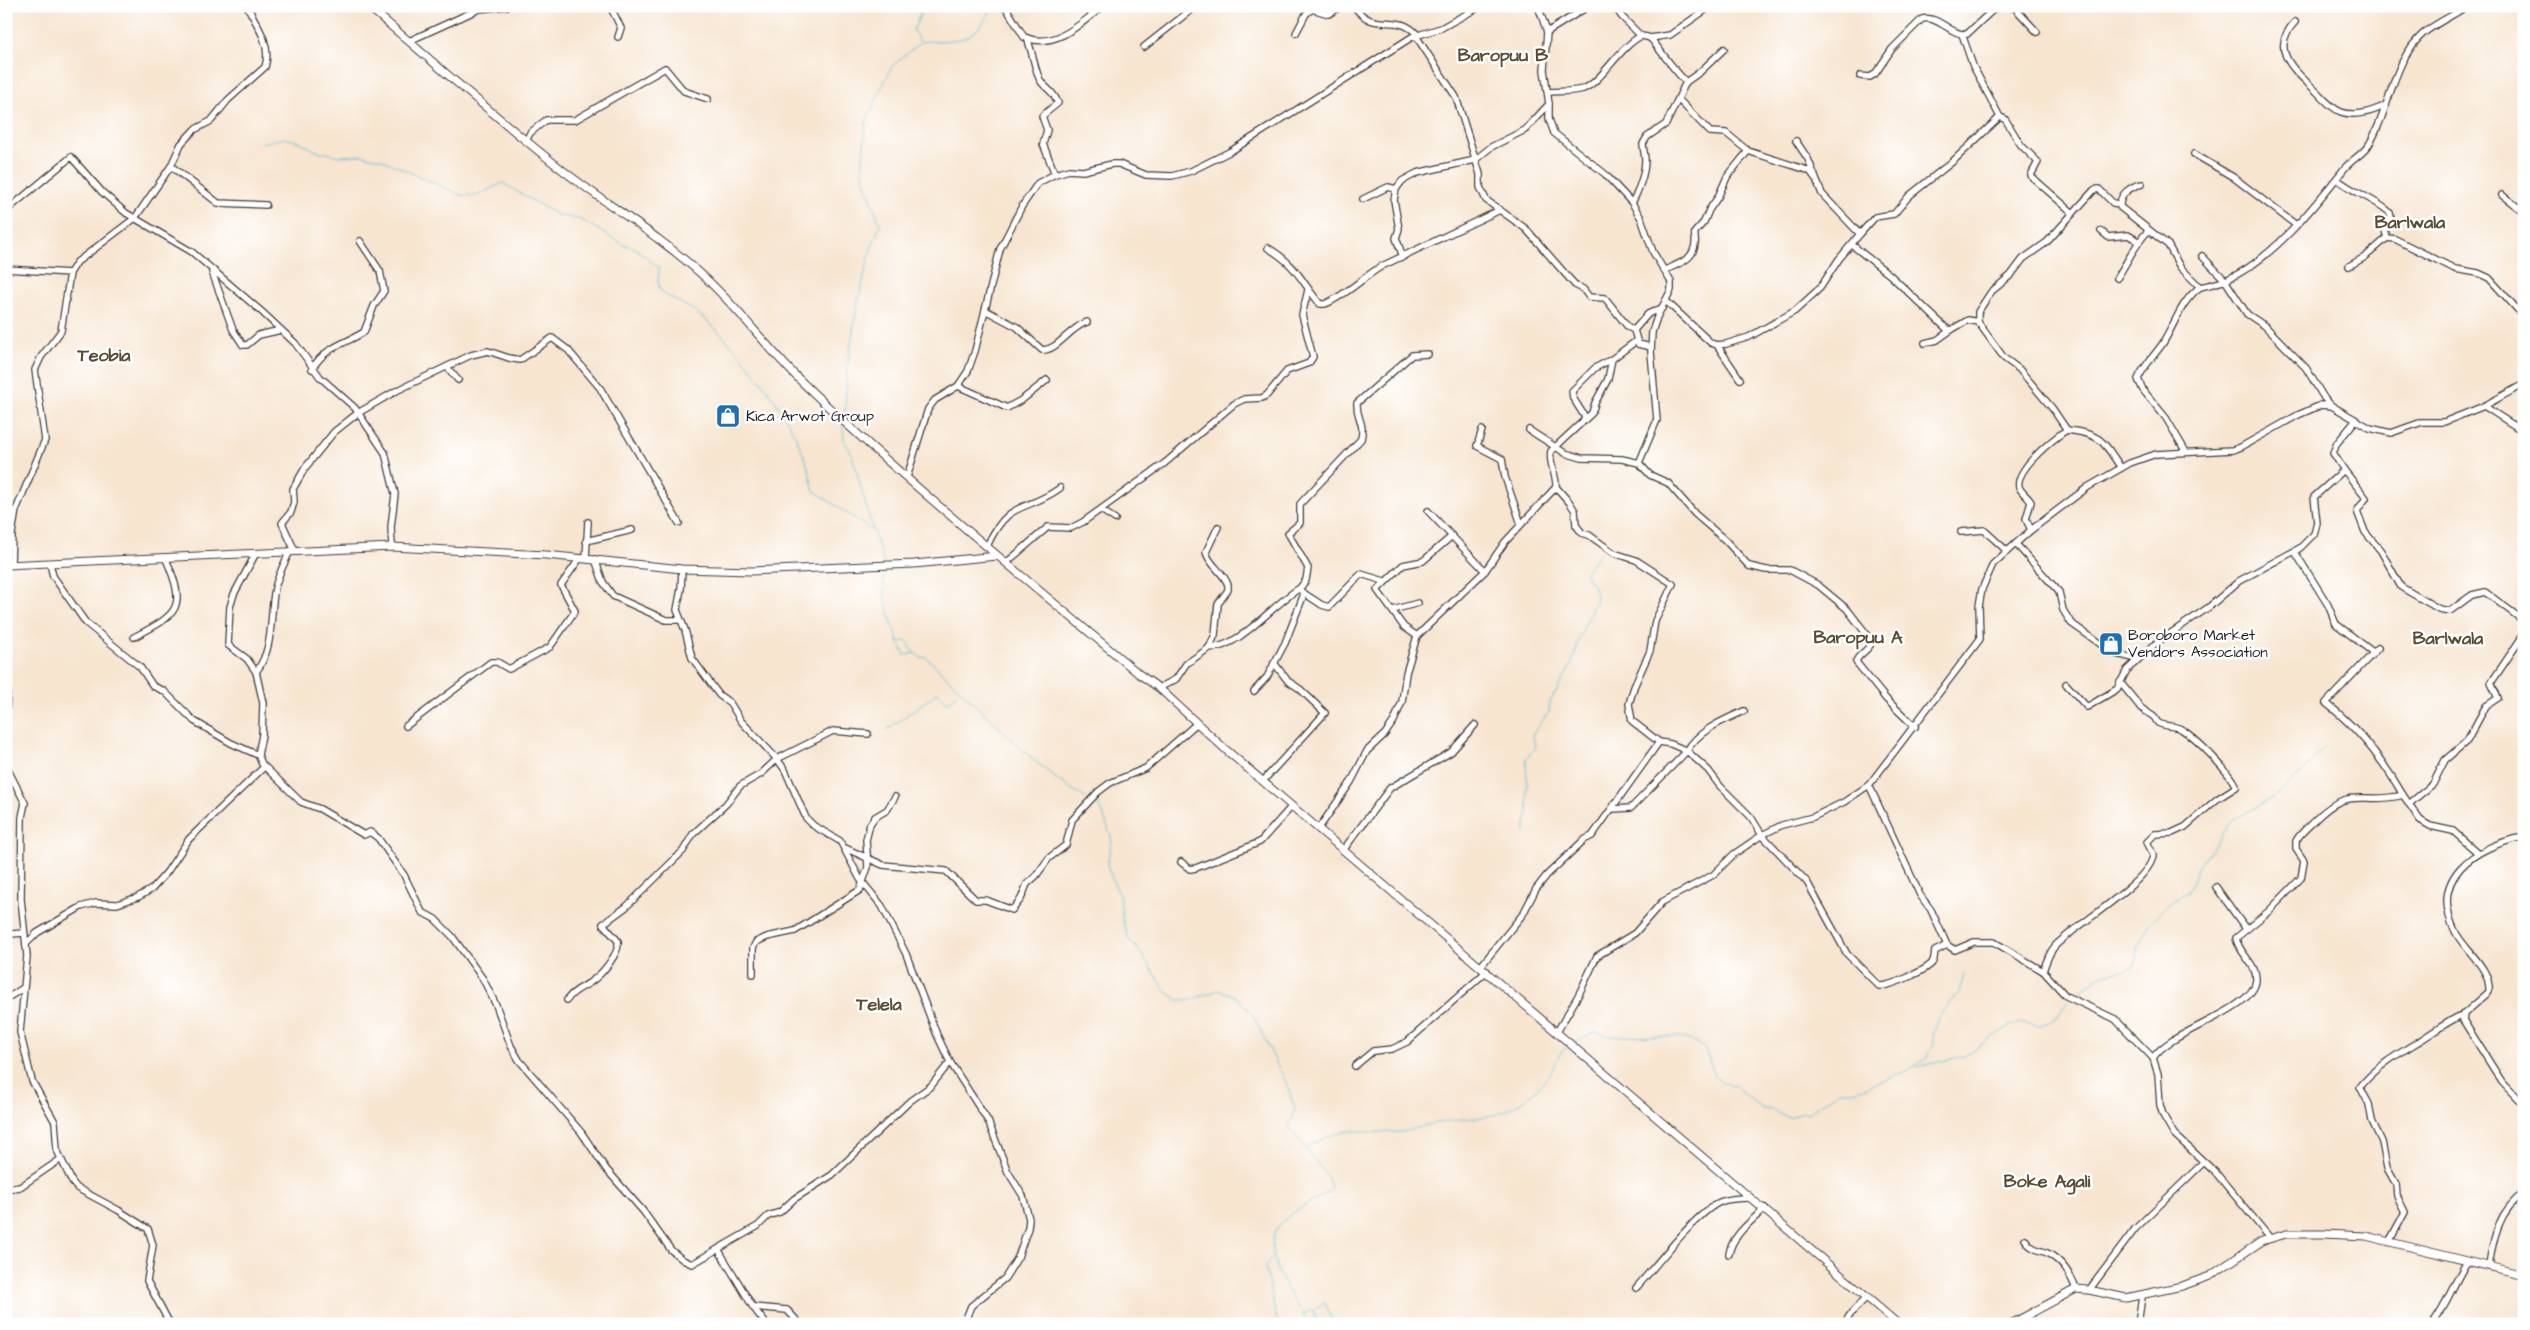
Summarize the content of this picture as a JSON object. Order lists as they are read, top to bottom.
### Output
{
  "districts": [
    "Baropuu B",
    "Barlwala",
    "Teobia",
    "Baropuu A",
    "Barlwala",
    "Telela",
    "Boke Agali"
  ],
  "places": {
    "shop": ["Kica Arwot Group", "Boroboro Market Vendors Association"]
  }
}
